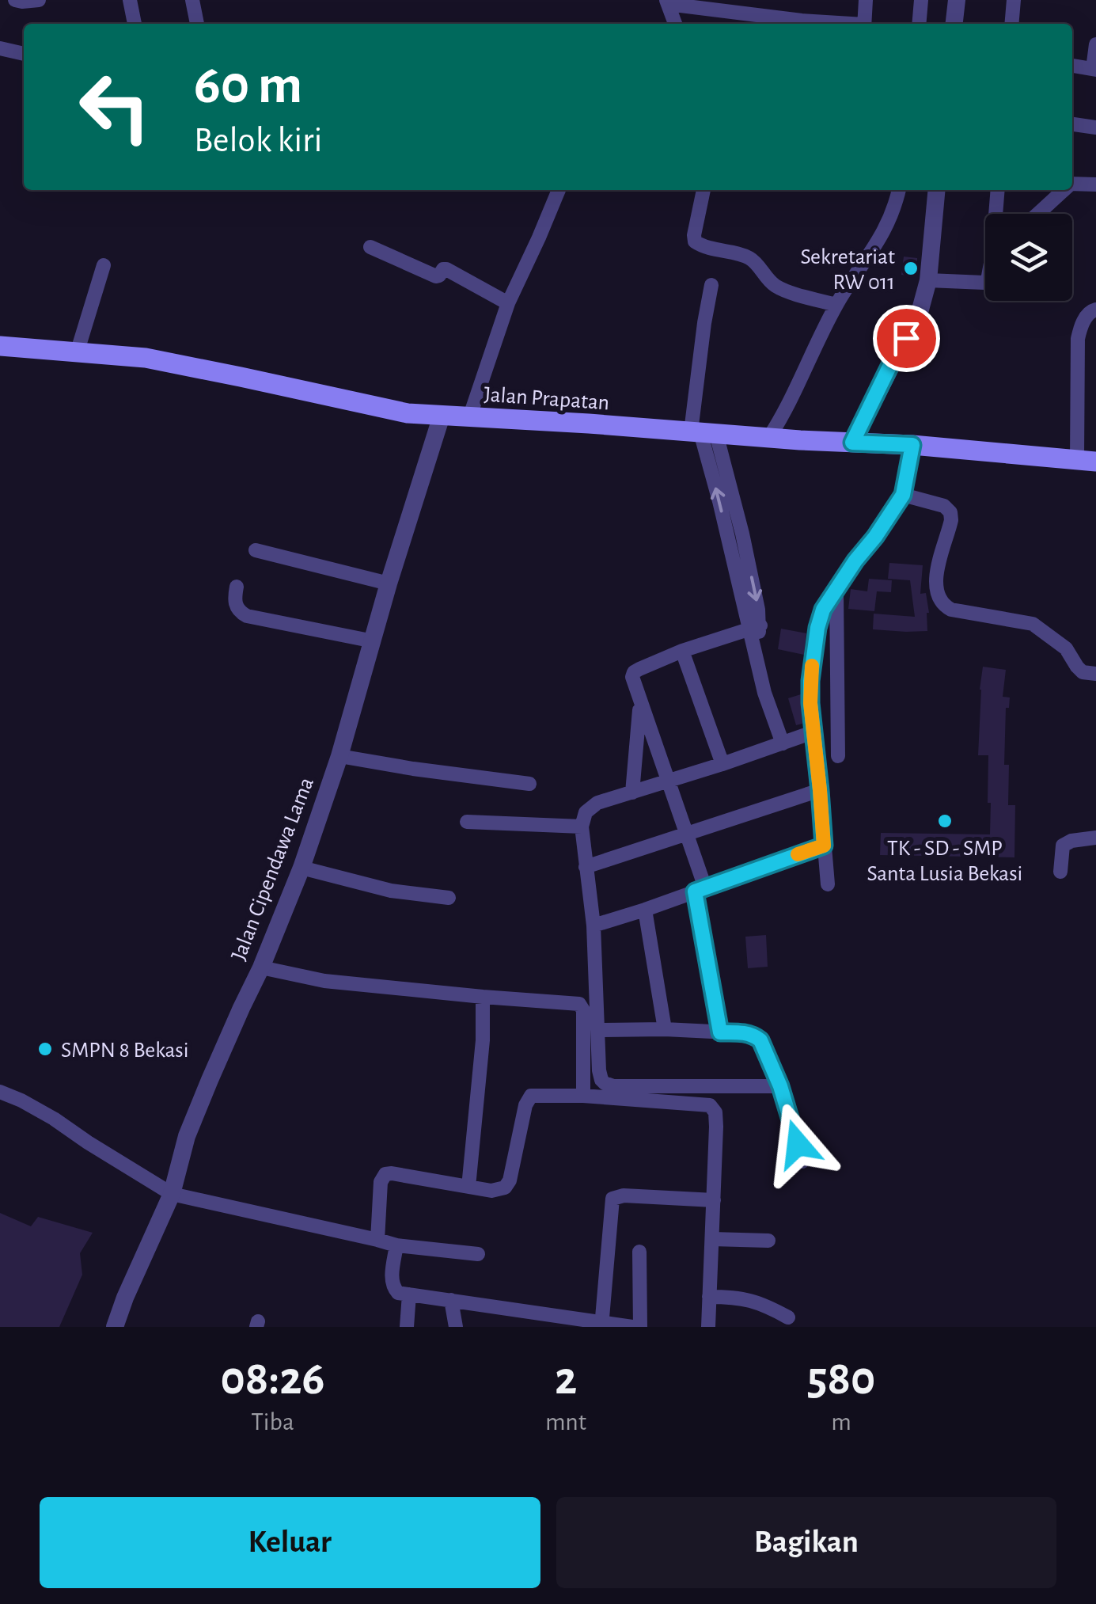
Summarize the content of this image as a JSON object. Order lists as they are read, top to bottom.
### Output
{
  "streets": {
    "main road": ["Jalan Prapatan"],
    "street": ["Jalan Cipendawa Lama"]
  },
  "crossings": [
    ["Jalan Prapatan", "Jalan Cipendawa Lama"]
  ],
  "places": ["Sekretariat RW 011", "TK - SD - SMP Santa Lusia Bekasi", "SMPN 8 Bekasi"],
  "page": {
    "turn": ["60 m", "Belok kiri"],
    "eta": [
      "08:26",
      "Tiba",
      "2",
      "mnt",
      "580",
      "m"
    ],
    "buttons": ["Keluar", "Bagikan"]
  }
}
